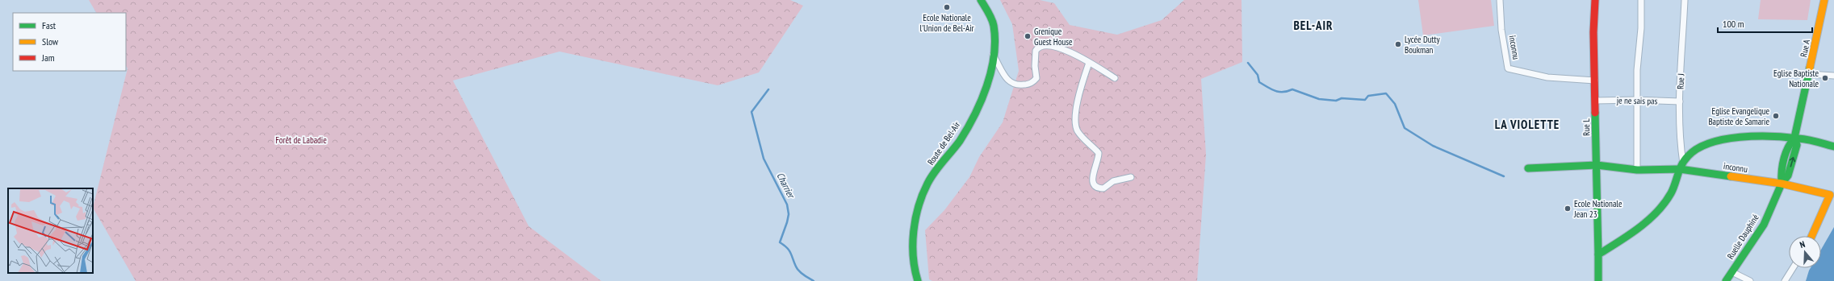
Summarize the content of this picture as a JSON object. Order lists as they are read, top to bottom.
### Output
{
  "streets": {
    "street": [
      "inconnu",
      "Rue A",
      "Rue J",
      "je ne sais pas",
      "Rue L",
      "Route de Bel-Air",
      "Ruelle Dauphiné"
    ]
  },
  "crossings": [
    ["inconnu", "Rue J"],
    ["inconnu", "Rue L"],
    ["inconnu", "Ruelle Dauphiné"],
    ["Rue A", "Ruelle Dauphiné"],
    ["Rue J", "je ne sais pas"],
    ["je ne sais pas", "Rue L"]
  ],
  "districts": ["BEL-AIR", "LA VIOLETTE"],
  "water": ["Charrier"],
  "parks": ["Forêt de Labadie"],
  "places": [
    "Ecole Nationale l'Union de Bel-Air",
    "Grenique Guest House",
    "Lycée Dutty Boukman",
    "Eglise Baptiste Nationale",
    "Eglise Evangelique Baptiste de Samarie",
    "Ecole Nationale Jean 23"
  ],
  "legend": ["Fast", "Slow", "Jam"],
  "scale_bar": "100 m",
  "north": "top"
}
